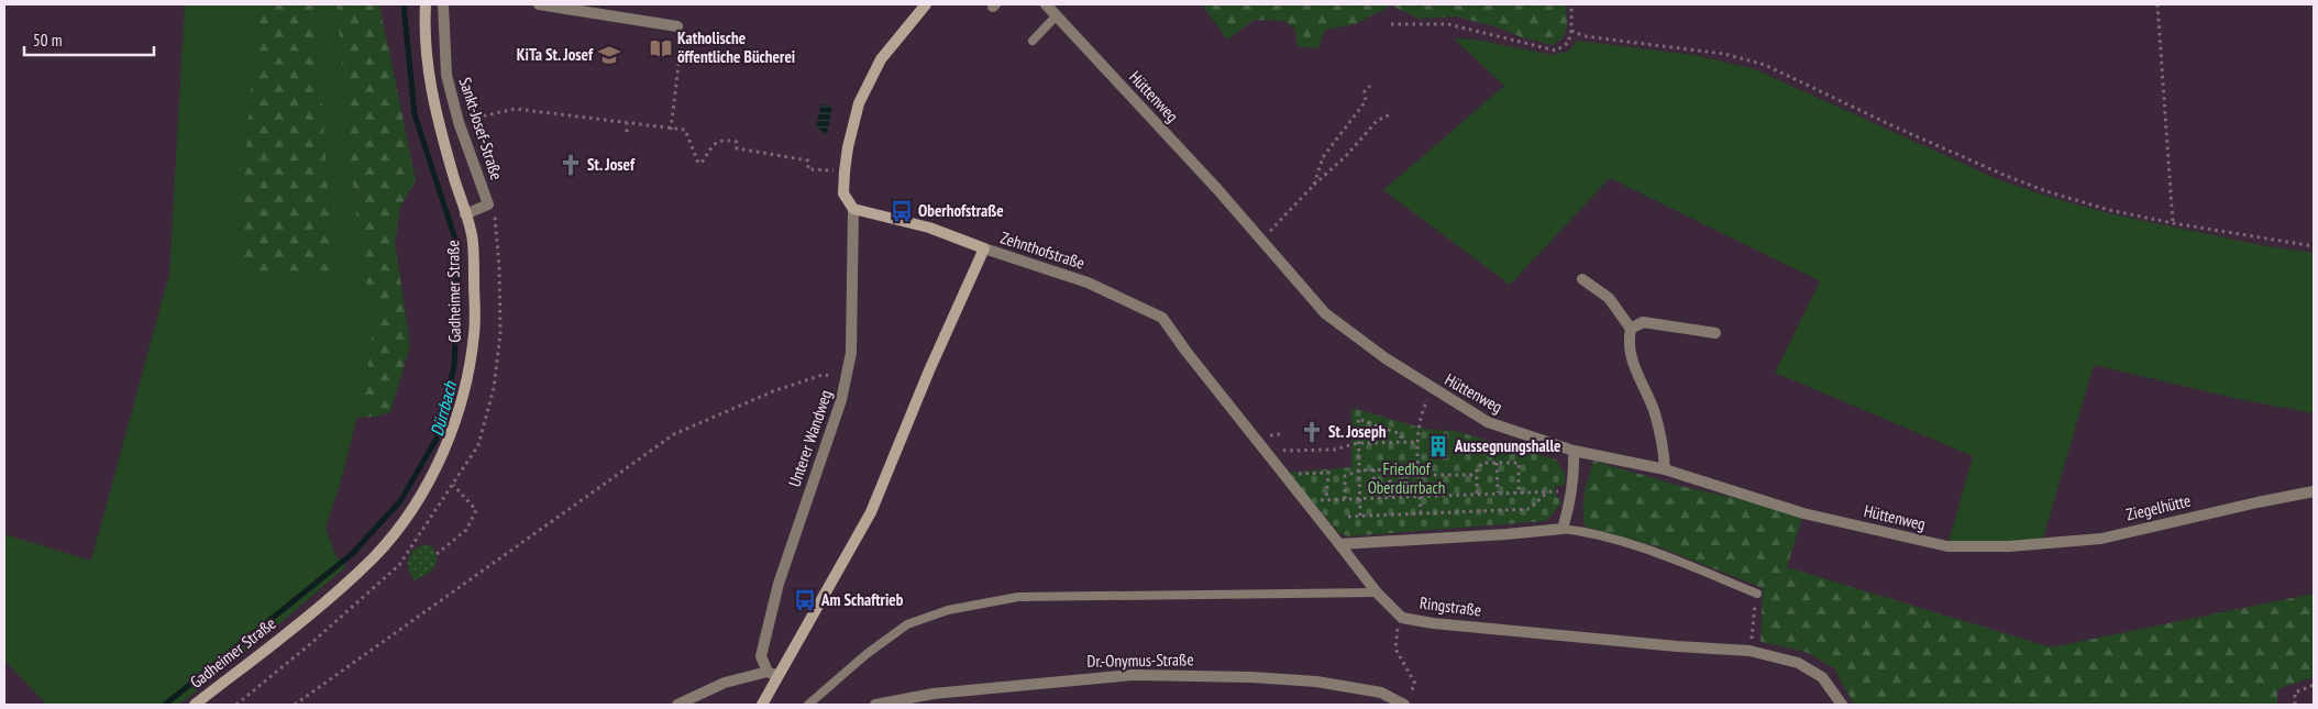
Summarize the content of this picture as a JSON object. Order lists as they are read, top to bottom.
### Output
{
  "streets": {
    "street": [
      "Hüttenweg",
      "Sankt-Josef-Straße",
      "Zehnthofstraße",
      "Gadheimer Straße",
      "Unterer Wandweg",
      "Ziegelhütte",
      "Ringstraße",
      "Dr.-Onymus-Straße"
    ]
  },
  "crossings": [
    ["Hüttenweg", "Ziegelhütte"],
    ["Sankt-Josef-Straße", "Gadheimer Straße"],
    ["Zehnthofstraße", "Unterer Wandweg"],
    ["Zehnthofstraße", "Ringstraße"]
  ],
  "water": ["Dürrbach"],
  "parks": ["Friedhof Oberdürrbach"],
  "places": {
    "library": ["Katholische öffentliche Bücherei"],
    "school or university": ["KiTa St. Josef"],
    "church": ["St. Josef", "St. Joseph"],
    "bus stop": ["Oberhofstraße", "Am Schaftrieb"],
    "building": ["Aussegnungshalle"]
  },
  "scale_bar": "50 m"
}
